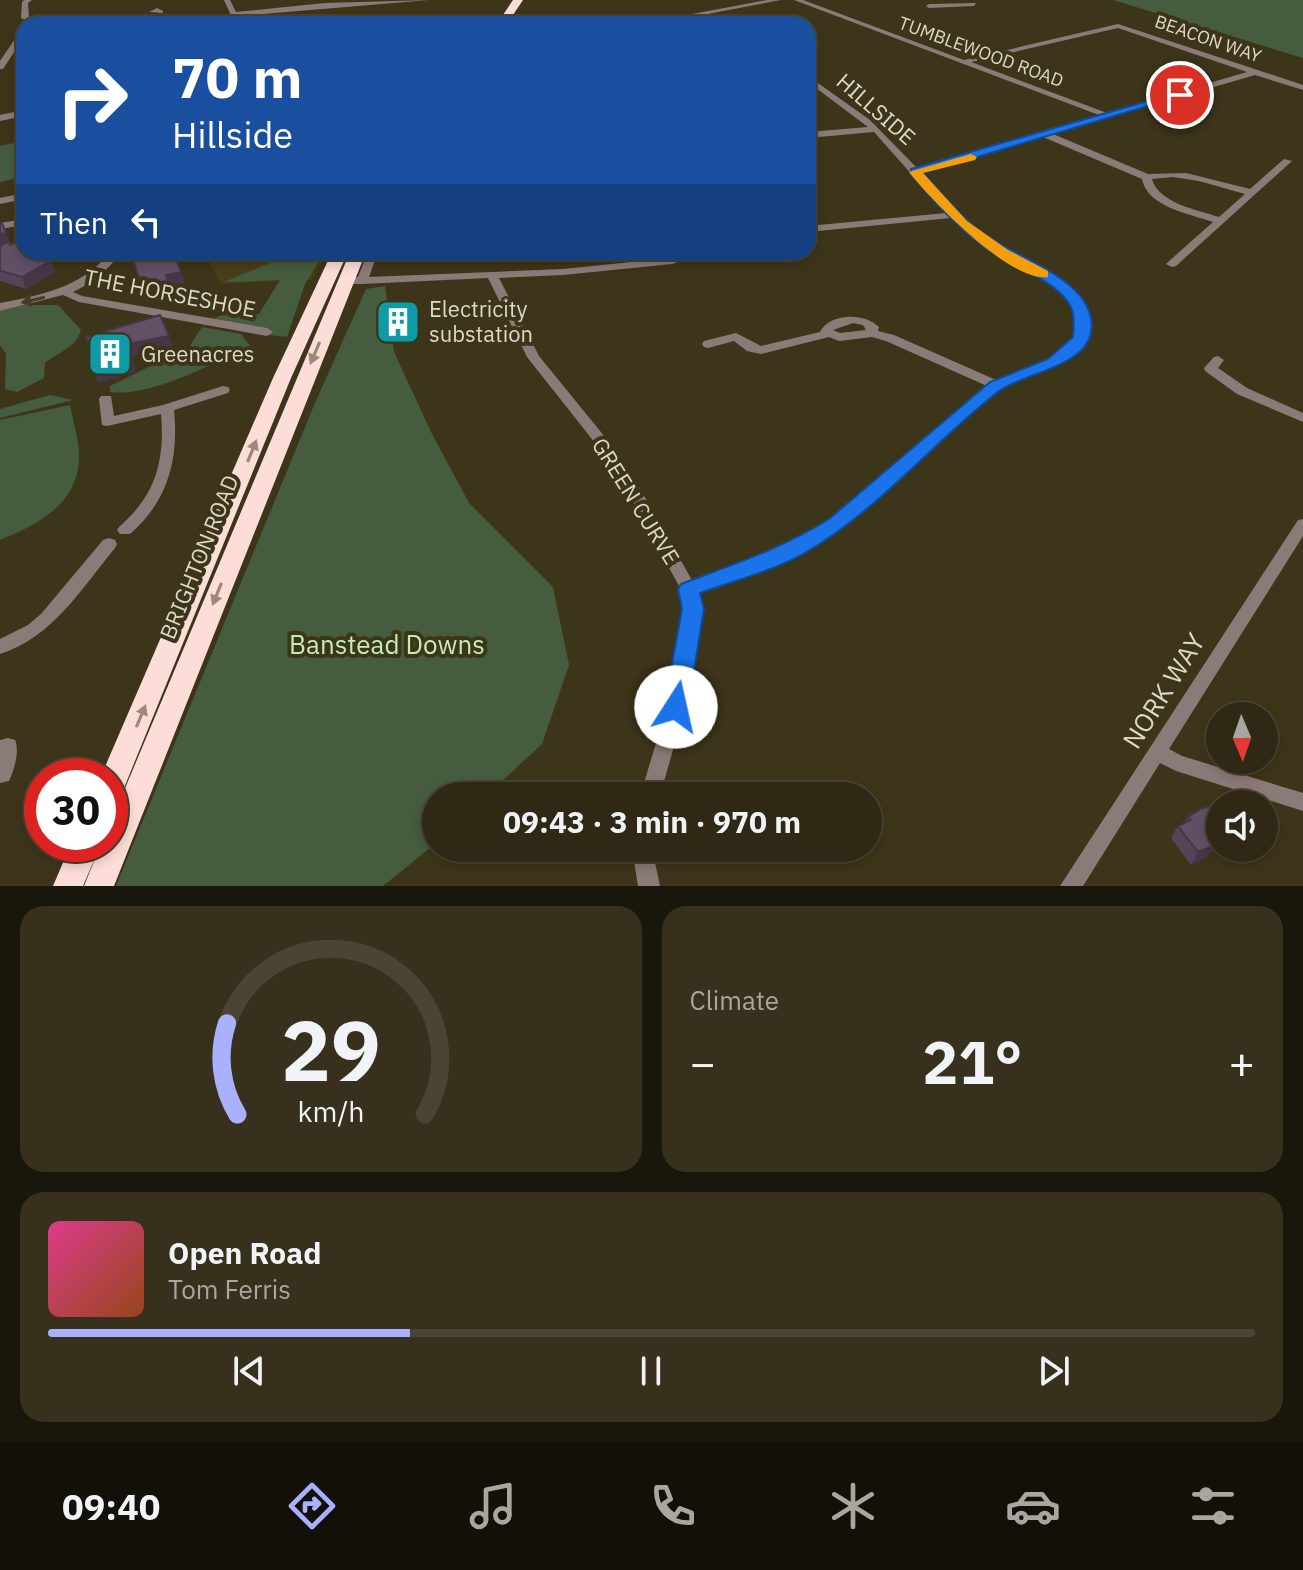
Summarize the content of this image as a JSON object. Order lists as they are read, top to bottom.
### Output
{
  "streets": {
    "highway": ["BRIGHTON ROAD"],
    "street": [
      "BEACON WAY",
      "TUMBLEWOOD ROAD",
      "HILLSIDE",
      "THE HORSESHOE",
      "GREEN CURVE",
      "NORK WAY"
    ]
  },
  "crossings": [
    ["BEACON WAY", "TUMBLEWOOD ROAD"],
    ["HILLSIDE", "GREEN CURVE"]
  ],
  "parks": ["Banstead Downs"],
  "places": {
    "building": ["Electricity substation", "Greenacres"]
  },
  "north": "bottom",
  "page": {
    "turn": ["70 m", "Hillside"],
    "then": "Then",
    "limit": "30",
    "trip": "09:43 · 3 min · 970 m",
    "tile": "Climate",
    "heat": ["−", "21°", "+"],
    "song": ["Open Road", "Tom Ferris"],
    "tabs": "09:40",
    "gauge": ["29", "km/h"]
  }
}
